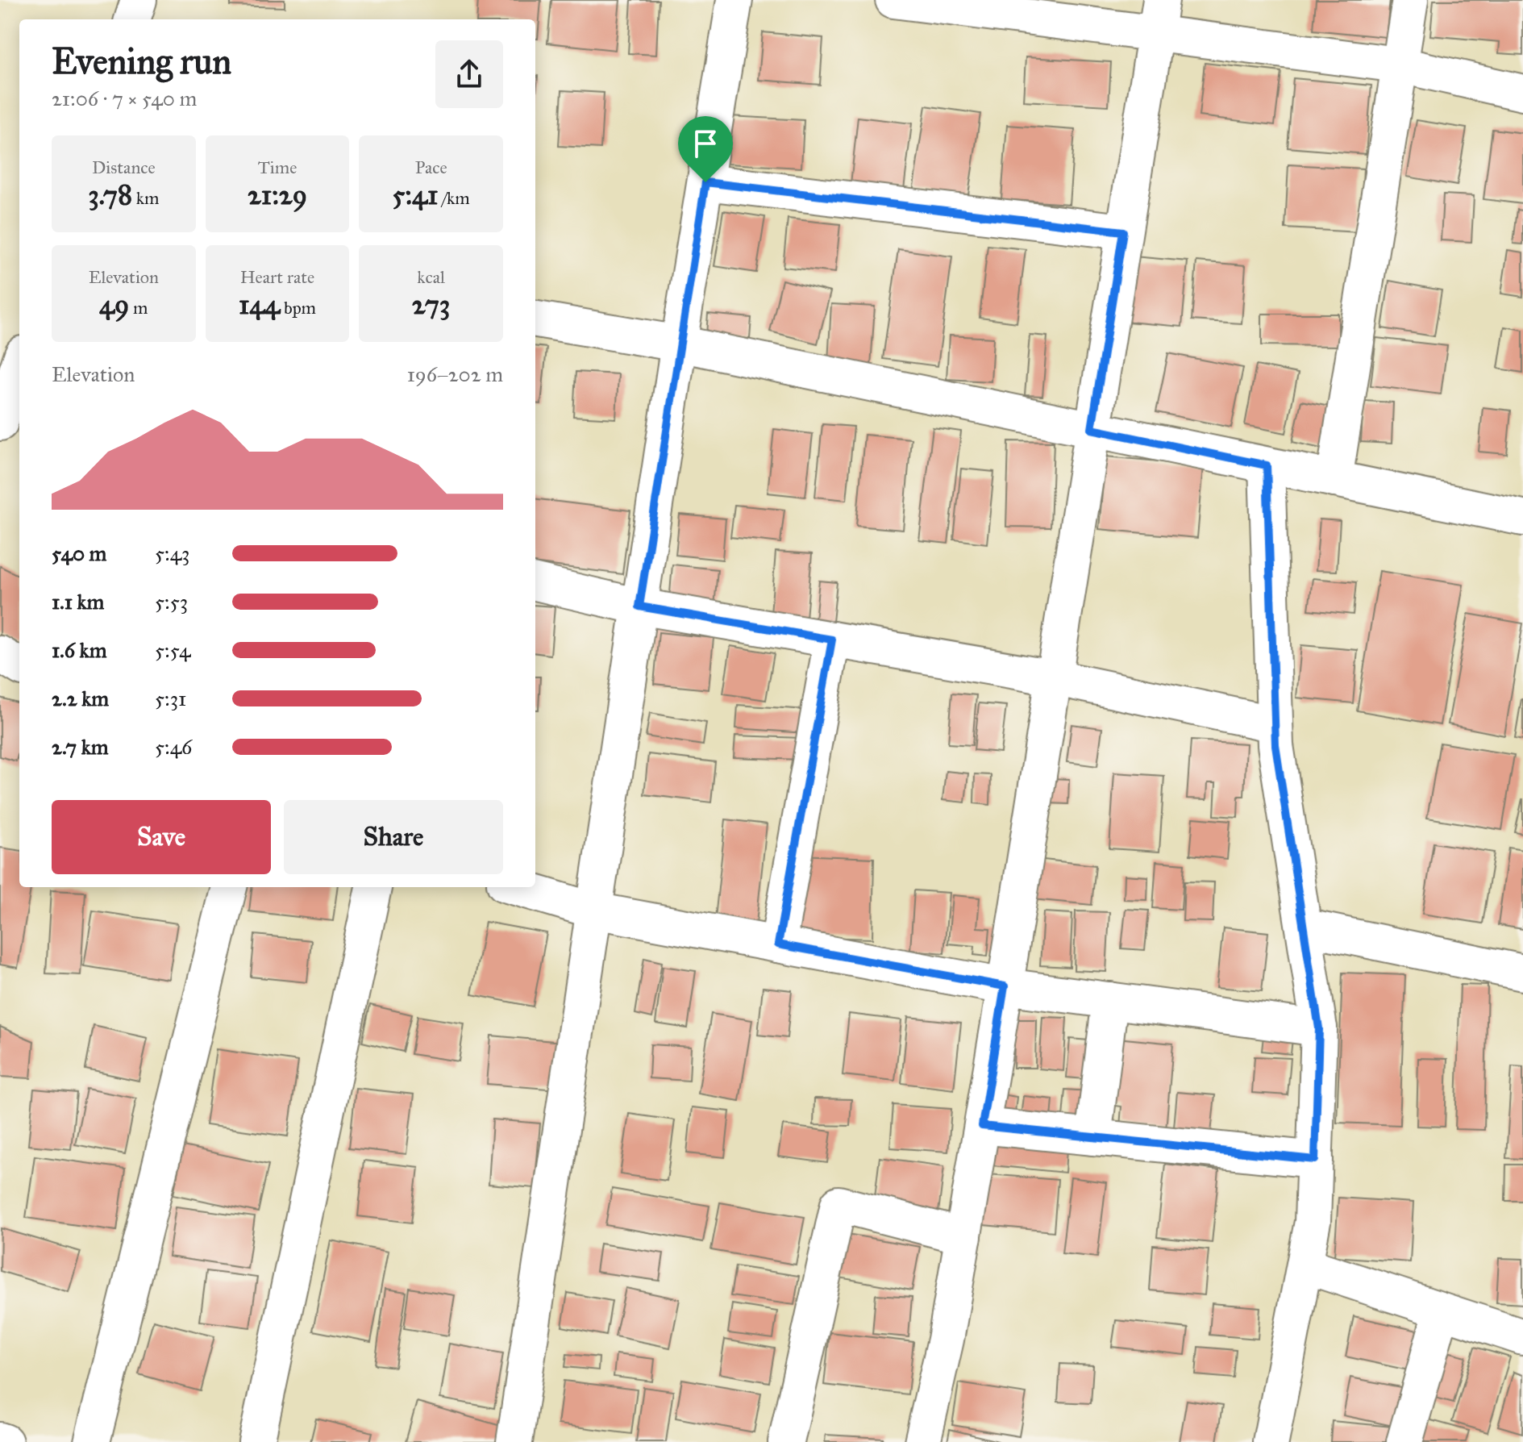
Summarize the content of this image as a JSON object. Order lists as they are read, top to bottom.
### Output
{
  "page": {
    "heading": ["Evening run", "21:06 · 7 × 540 m"],
    "stats": [
      ["Distance", "3.78 km"],
      ["Time", "21:29"],
      ["Pace", "5:41 /km"],
      ["Elevation", "49 m"],
      ["Heart rate", "144 bpm"],
      ["kcal", "273"]
    ],
    "chart": ["Elevation", "196–202 m"],
    "list": [
      {
        "name": "540 m",
        "note": "5:43"
      },
      {
        "name": "1.1 km",
        "note": "5:53"
      },
      {
        "name": "1.6 km",
        "note": "5:54"
      },
      {
        "name": "2.2 km",
        "note": "5:31"
      },
      {
        "name": "2.7 km",
        "note": "5:46"
      }
    ],
    "buttons": ["Save", "Share"]
  }
}
